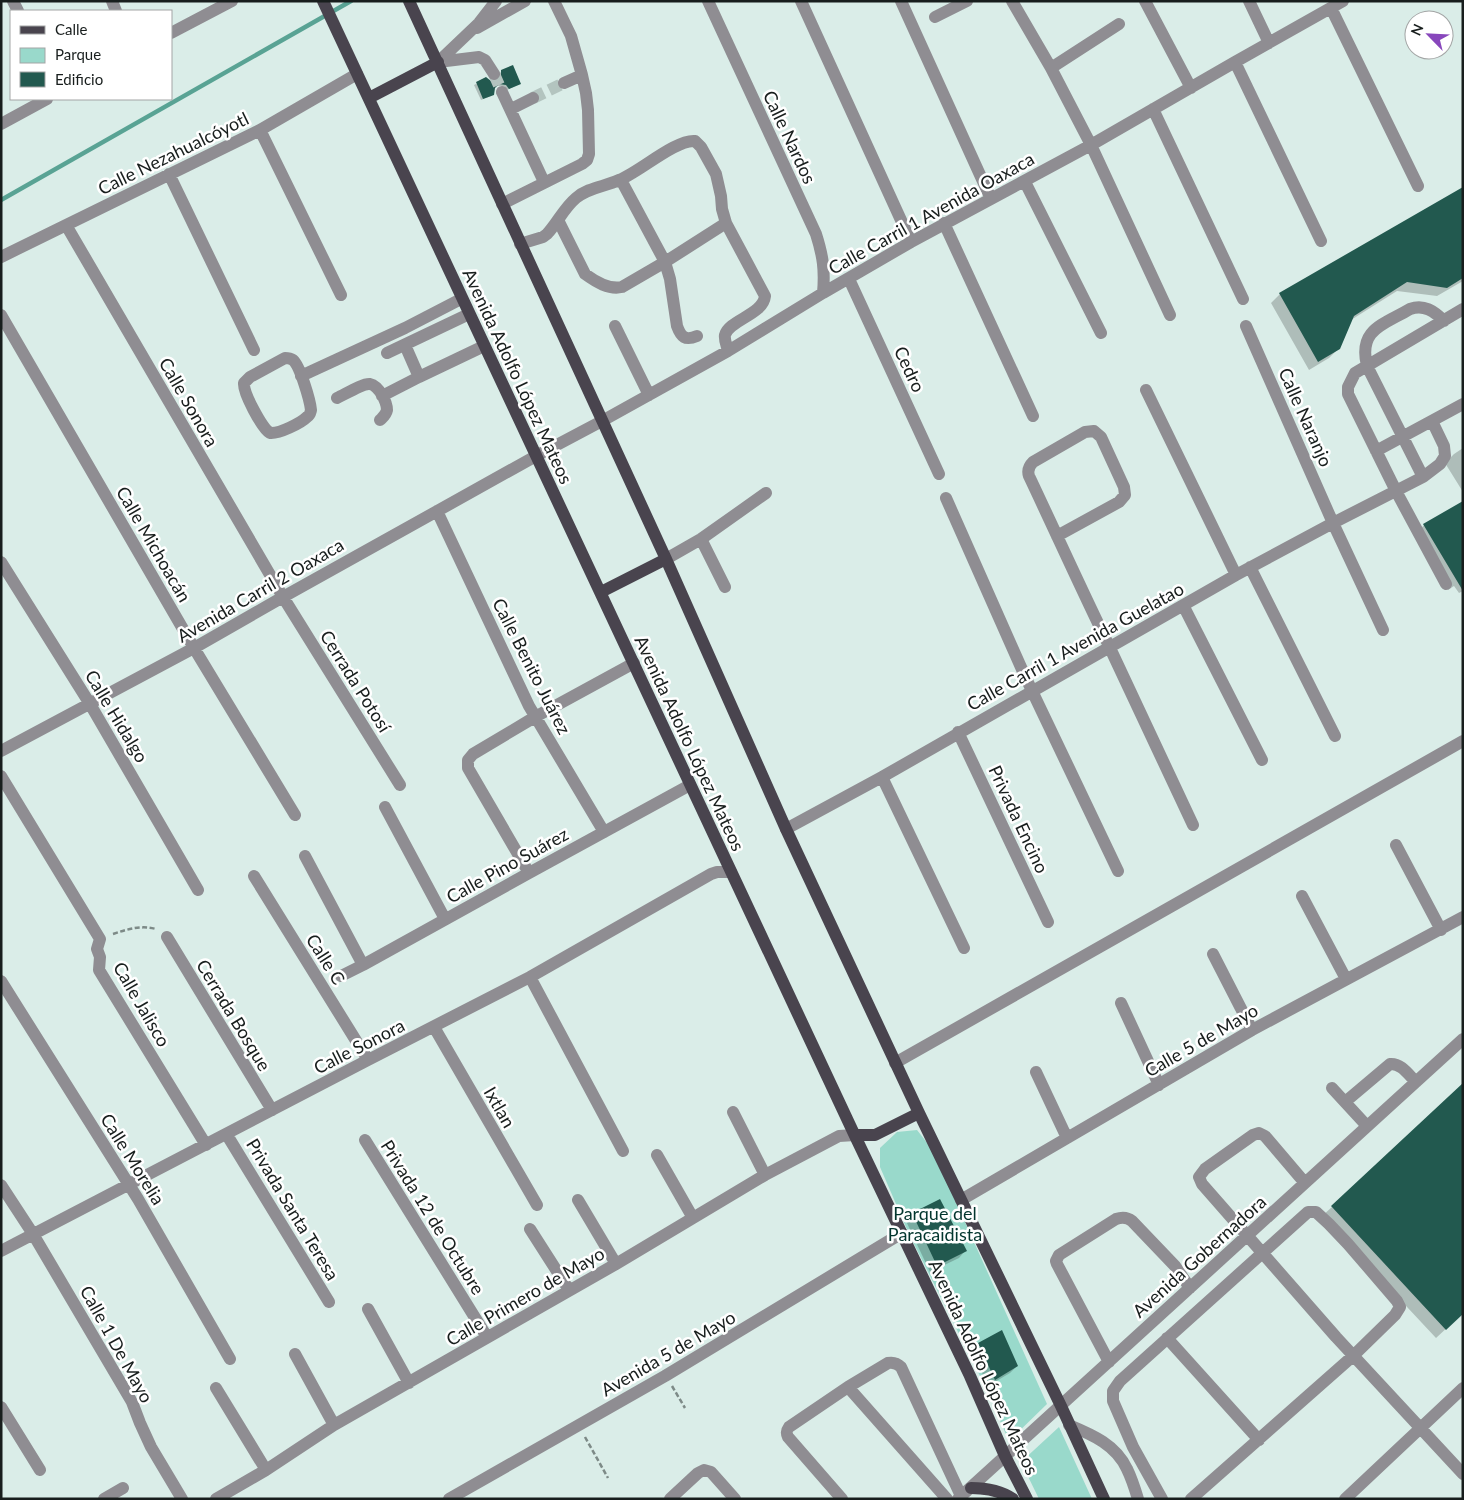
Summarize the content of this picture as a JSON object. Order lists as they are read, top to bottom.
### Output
{
  "streets": {
    "main road": ["Avenida Adolfo López Mateos"],
    "street": [
      "Calle Nardos",
      "Calle Nezahualcóyotl",
      "Calle Carril 1 Avenida Oaxaca",
      "Cedro",
      "Calle Sonora",
      "Calle Naranjo",
      "Calle Michoacán",
      "Avenida Carril 2 Oaxaca",
      "Calle Carril 1 Avenida Guelatao",
      "Calle Benito Juárez",
      "Cerrada Potosí",
      "Calle Hidalgo",
      "Privada Encino",
      "Calle Pino Suárez",
      "Calle C",
      "Calle Jalisco",
      "Cerrada Bosque",
      "Calle 5 de Mayo",
      "Ixtlan",
      "Calle Morelia",
      "Privada Santa Teresa",
      "Privada 12 de Octubre",
      "Avenida Gobernadora",
      "Calle Primero de Mayo",
      "Calle 1 De Mayo",
      "Avenida 5 de Mayo"
    ]
  },
  "crossings": [
    ["Calle Nardos", "Calle Carril 1 Avenida Oaxaca"],
    ["Calle Nezahualcóyotl", "Avenida Adolfo López Mateos"],
    ["Calle Nezahualcóyotl", "Calle Sonora"],
    ["Calle Carril 1 Avenida Oaxaca", "Cedro"],
    ["Calle Carril 1 Avenida Oaxaca", "Avenida Adolfo López Mateos"],
    ["Calle Carril 1 Avenida Oaxaca", "Avenida Carril 2 Oaxaca"],
    ["Avenida Adolfo López Mateos", "Calle Sonora"],
    ["Avenida Adolfo López Mateos", "Avenida Carril 2 Oaxaca"],
    ["Avenida Adolfo López Mateos", "Calle Pino Suárez"],
    ["Avenida Adolfo López Mateos", "Avenida Gobernadora"],
    ["Avenida Adolfo López Mateos", "Calle Primero de Mayo"],
    ["Avenida Adolfo López Mateos", "Avenida 5 de Mayo"],
    ["Calle Sonora", "Avenida Carril 2 Oaxaca"],
    ["Calle Sonora", "Cerrada Potosí"],
    ["Calle Sonora", "Calle C"],
    ["Calle Sonora", "Calle Jalisco"],
    ["Calle Sonora", "Cerrada Bosque"],
    ["Calle Sonora", "Ixtlan"],
    ["Calle Sonora", "Calle Morelia"],
    ["Calle Sonora", "Privada Santa Teresa"],
    ["Calle Sonora", "Calle 1 De Mayo"],
    ["Calle Naranjo", "Calle Carril 1 Avenida Guelatao"],
    ["Calle Michoacán", "Avenida Carril 2 Oaxaca"],
    ["Avenida Carril 2 Oaxaca", "Calle Benito Juárez"],
    ["Avenida Carril 2 Oaxaca", "Cerrada Potosí"],
    ["Avenida Carril 2 Oaxaca", "Calle Hidalgo"],
    ["Calle Carril 1 Avenida Guelatao", "Privada Encino"],
    ["Calle Benito Juárez", "Calle Pino Suárez"],
    ["Privada 12 de Octubre", "Calle Primero de Mayo"]
  ],
  "parks": ["Parque del Paracaidista"],
  "legend": ["Calle", "Parque", "Edificio"],
  "north": "top left"
}
